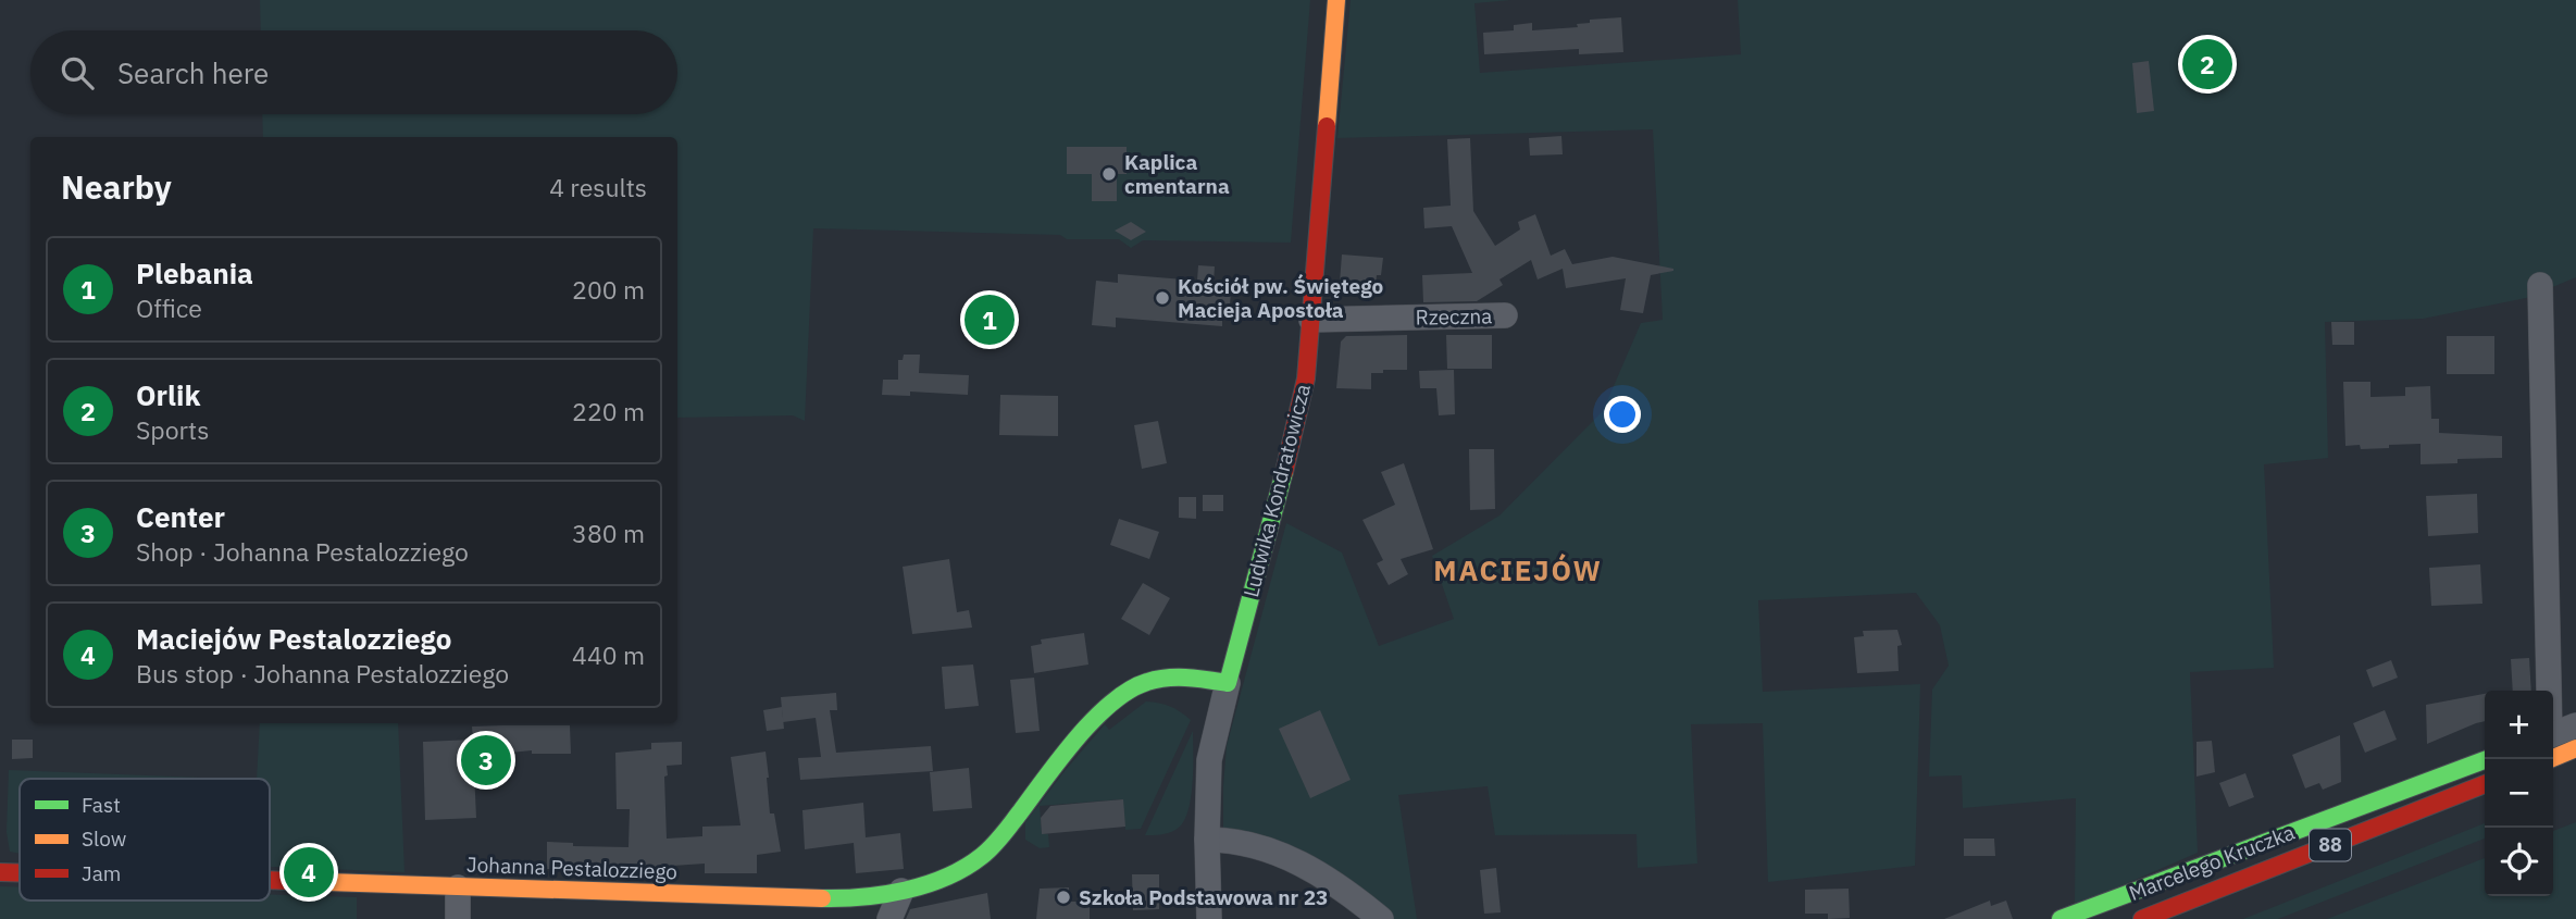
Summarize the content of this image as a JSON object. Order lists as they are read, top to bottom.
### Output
{
  "streets": {
    "street": [
      "Rzeczna",
      "Ludwika Kondratowicza",
      "88",
      "Marcelego Kruczka",
      "Johanna Pestalozziego"
    ]
  },
  "crossings": [
    ["Rzeczna", "Ludwika Kondratowicza"],
    ["Ludwika Kondratowicza", "Johanna Pestalozziego"]
  ],
  "districts": ["MACIEJÓW"],
  "places": ["Kaplica cmentarna", "Kościół pw. Świętego Macieja Apostoła", "Szkoła Podstawowa nr 23"],
  "legend": ["Fast", "Slow", "Jam"],
  "page": {
    "search": "Search here",
    "pins": [
      "2",
      "1",
      "3",
      "4"
    ],
    "heading": ["Nearby", "4 results"],
    "list": [
      {
        "mark": "1",
        "name": "Plebania",
        "note": "Office",
        "value": "200 m"
      },
      {
        "mark": "2",
        "name": "Orlik",
        "note": "Sports",
        "value": "220 m"
      },
      {
        "mark": "3",
        "name": "Center",
        "note": "Shop · Johanna Pestalozziego",
        "value": "380 m"
      },
      {
        "mark": "4",
        "name": "Maciejów Pestalozziego",
        "note": "Bus stop · Johanna Pestalozziego",
        "value": "440 m"
      }
    ],
    "map_buttons": ["+", "−"]
  }
}
